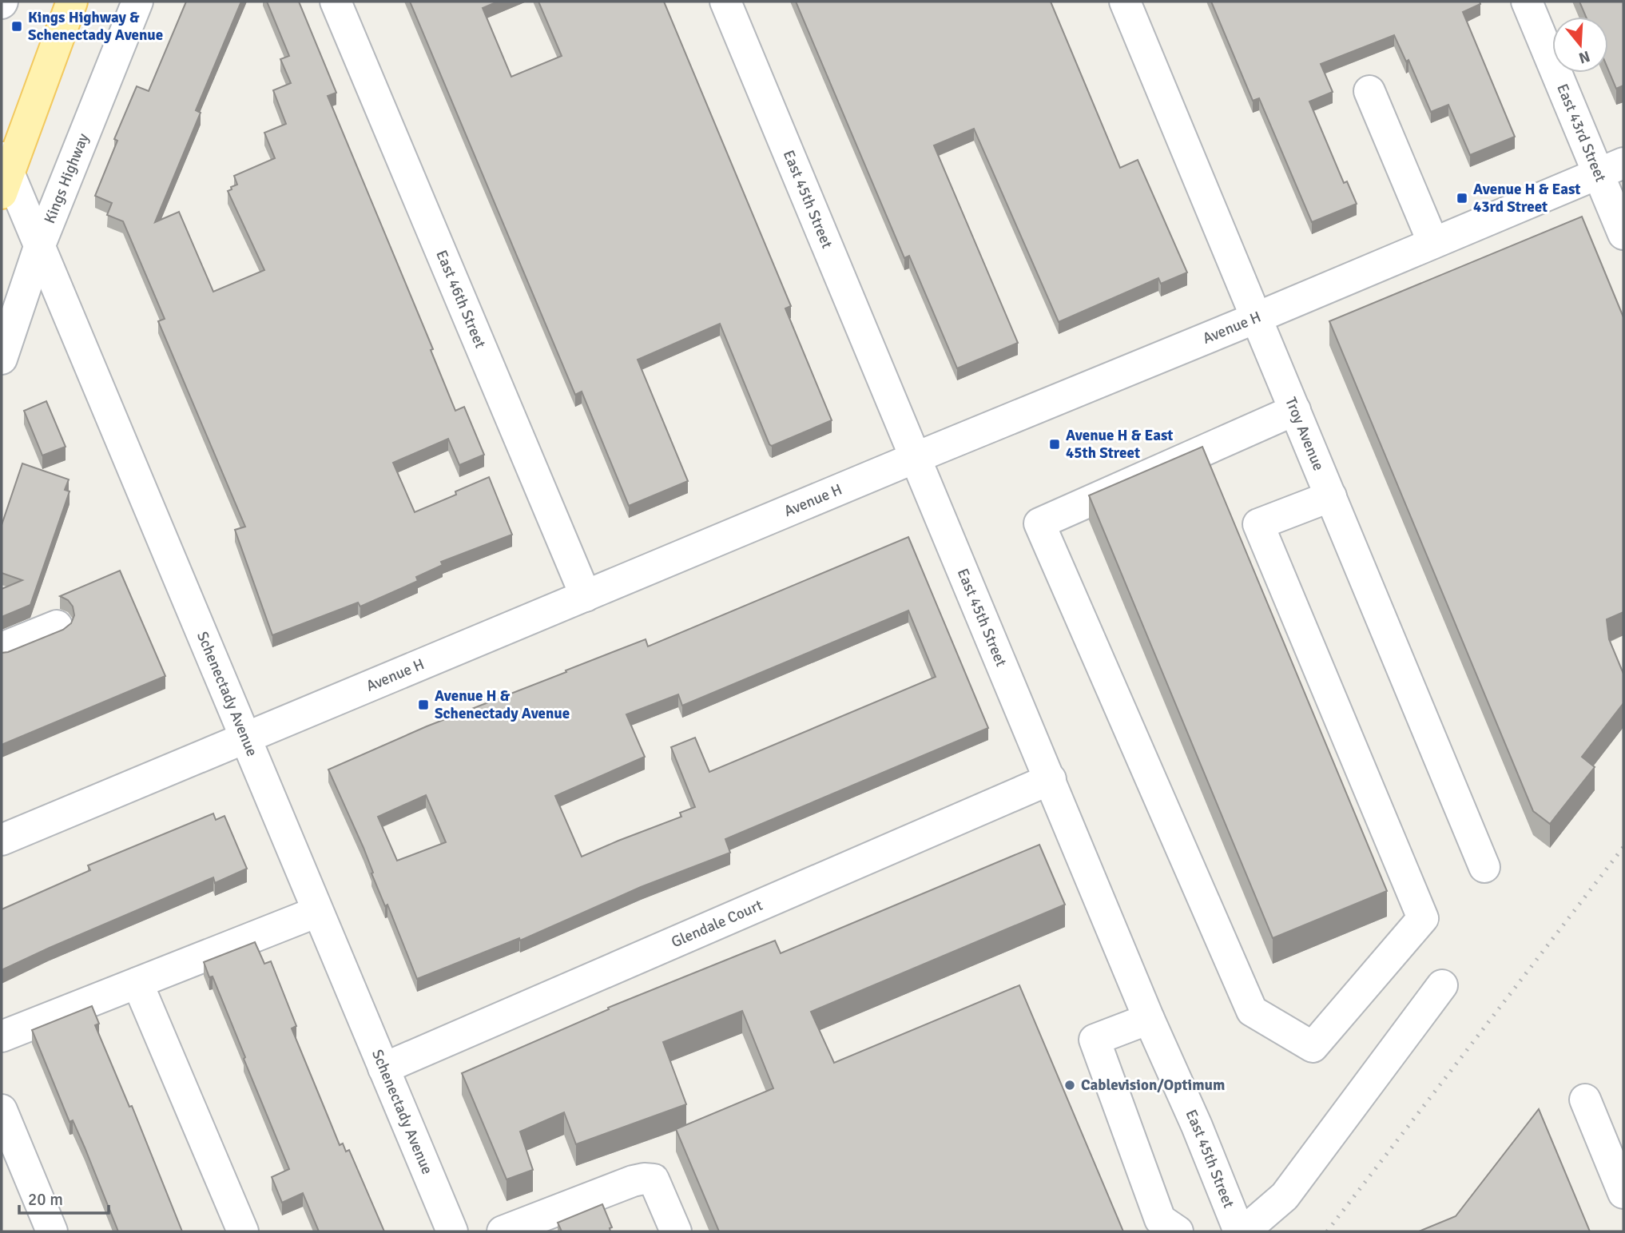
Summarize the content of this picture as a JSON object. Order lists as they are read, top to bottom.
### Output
{
  "streets": {
    "street": [
      "East 43rd Street",
      "Kings Highway",
      "East 45th Street",
      "East 46th Street",
      "Avenue H",
      "Troy Avenue",
      "Schenectady Avenue",
      "Glendale Court"
    ]
  },
  "crossings": [
    ["East 43rd Street", "Avenue H"],
    ["Kings Highway", "Schenectady Avenue"],
    ["East 45th Street", "Avenue H"],
    ["East 45th Street", "Glendale Court"],
    ["East 46th Street", "Avenue H"],
    ["Avenue H", "Troy Avenue"],
    ["Avenue H", "Schenectady Avenue"],
    ["Schenectady Avenue", "Glendale Court"]
  ],
  "places": {
    "transit": [
      "Kings Highway & Schenectady Avenue",
      "Avenue H & East 43rd Street",
      "Avenue H & East 45th Street",
      "Avenue H & Schenectady Avenue"
    ],
    "other": ["Cablevision/Optimum"]
  },
  "scale_bar": "20 m",
  "north": "bottom"
}
